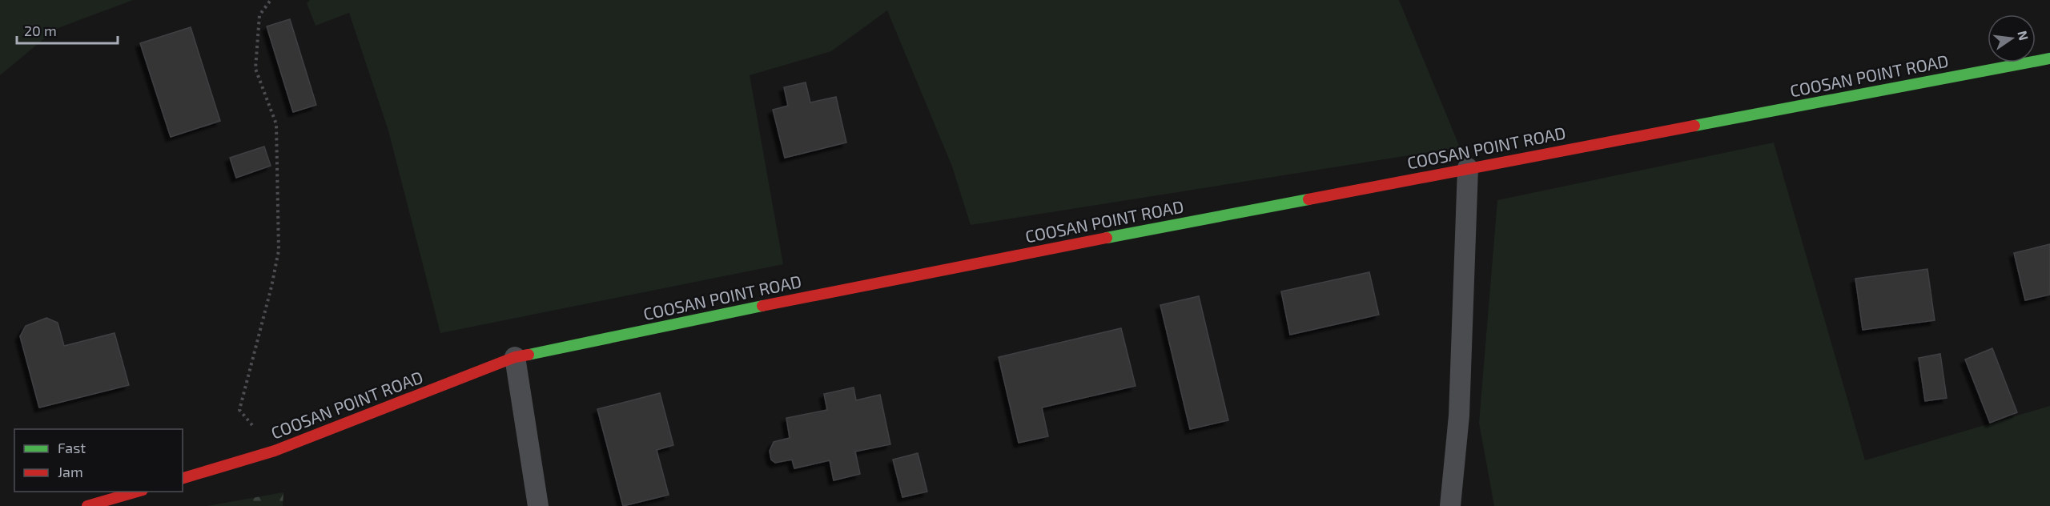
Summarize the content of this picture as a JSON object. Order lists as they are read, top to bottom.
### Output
{
  "streets": {
    "street": ["COOSAN POINT ROAD"]
  },
  "legend": ["Fast", "Jam"],
  "scale_bar": "20 m",
  "north": "right"
}
